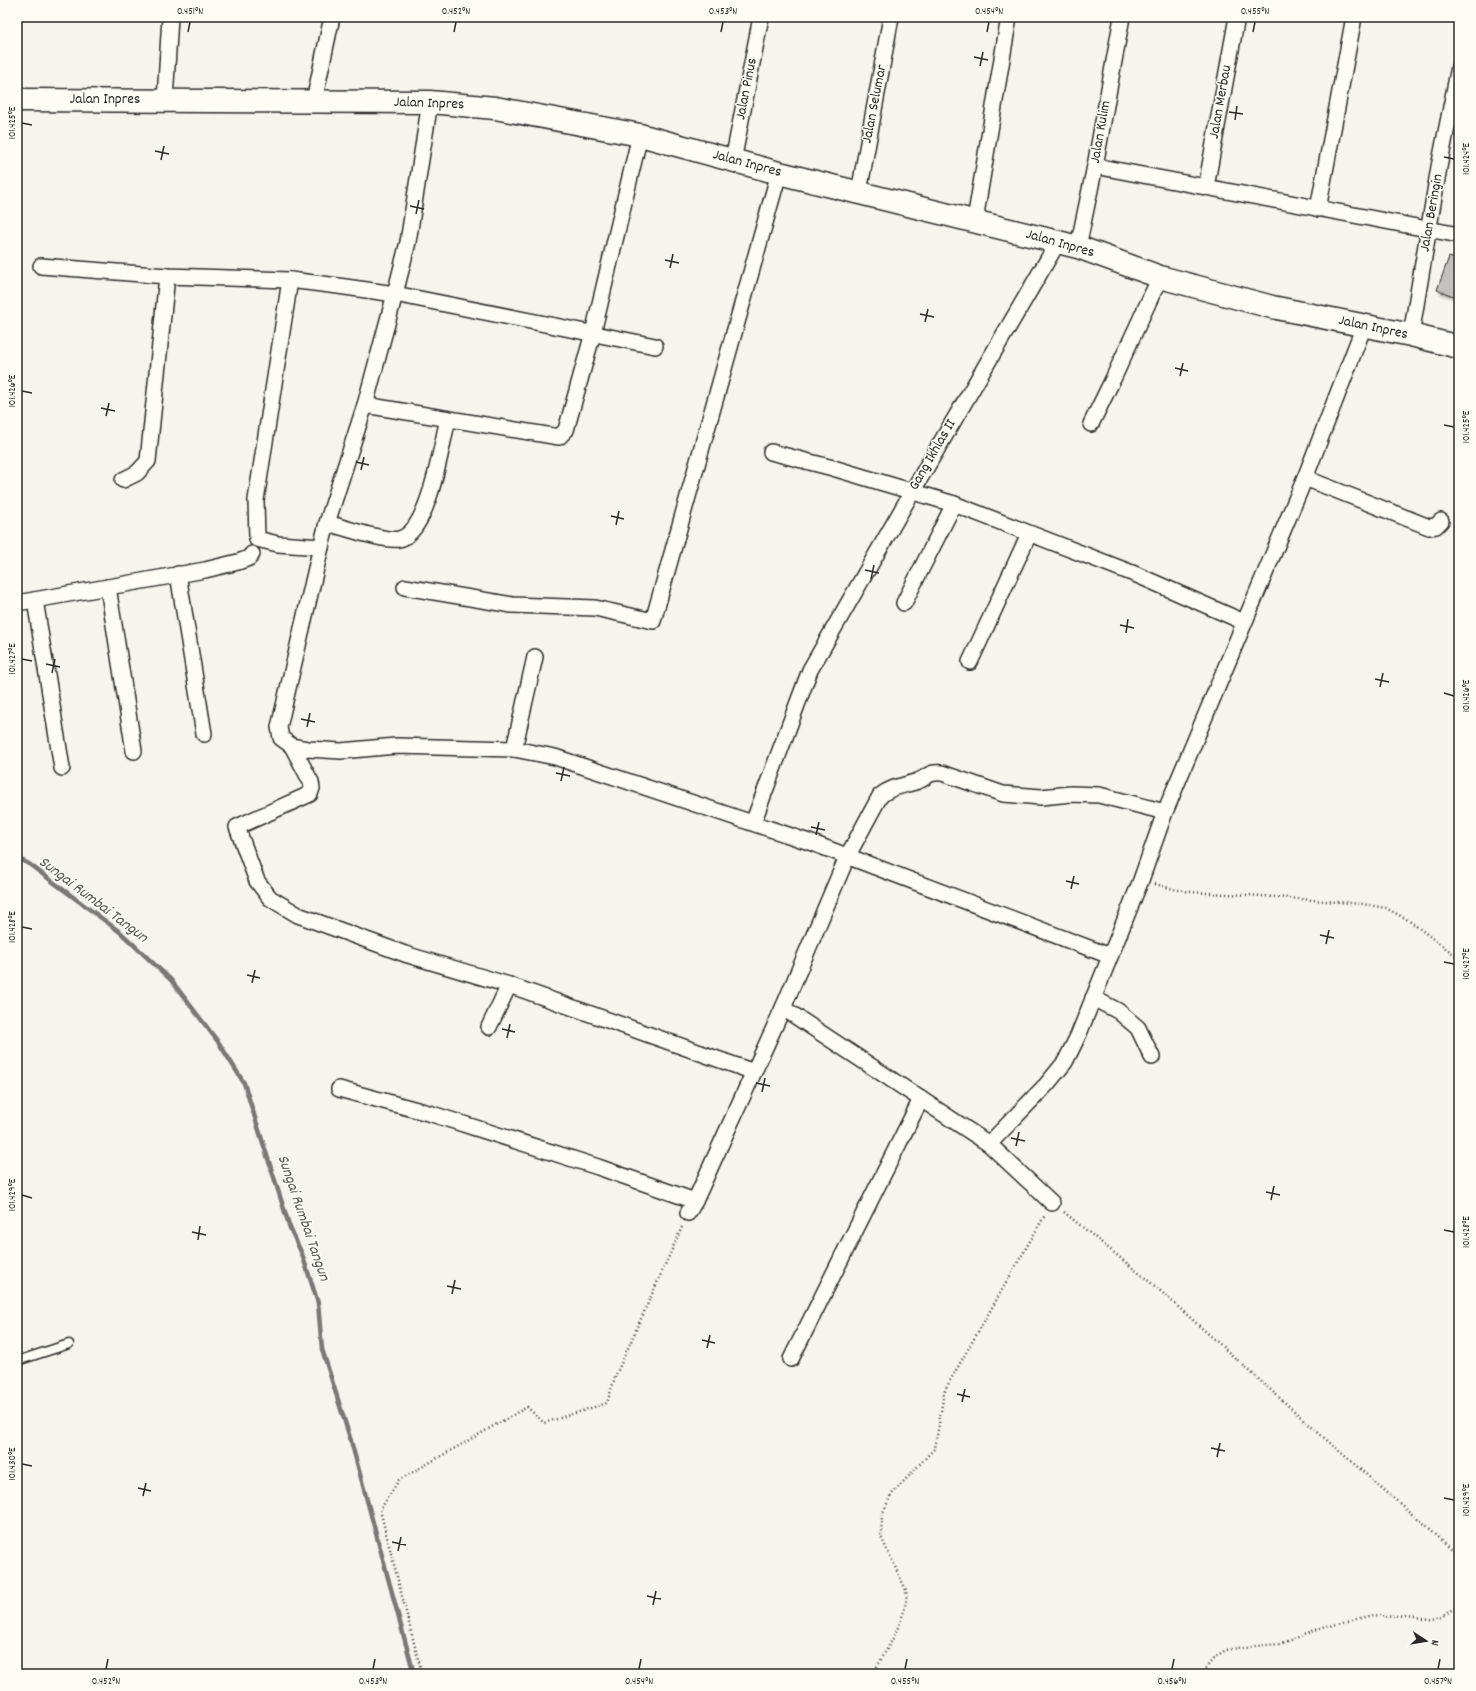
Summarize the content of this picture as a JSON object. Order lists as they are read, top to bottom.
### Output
{
  "streets": {
    "main road": ["Jalan Inpres"],
    "street": [
      "Jalan Pinus",
      "Jalan Merbau",
      "Jalan Selumar",
      "Jalan Kulim",
      "Jalan Beringin",
      "Gang Ikhlas II"
    ]
  },
  "crossings": [
    ["Jalan Pinus", "Jalan Inpres"],
    ["Jalan Inpres", "Jalan Selumar"],
    ["Jalan Inpres", "Jalan Kulim"],
    ["Jalan Inpres", "Jalan Beringin"],
    ["Jalan Inpres", "Gang Ikhlas II"],
    ["Jalan Kulim", "Gang Ikhlas II"]
  ],
  "water": ["Sungai Rumbai Tangun"],
  "north": "right",
  "coordinates": [
    "0.451°N",
    "0.452°N",
    "0.453°N",
    "0.454°N",
    "0.455°N",
    "101.425°E",
    "101.424°E",
    "101.426°E",
    "101.427°E",
    "101.428°E",
    "101.429°E",
    "101.430°E",
    "0.456°N",
    "0.457°N"
  ]
}
